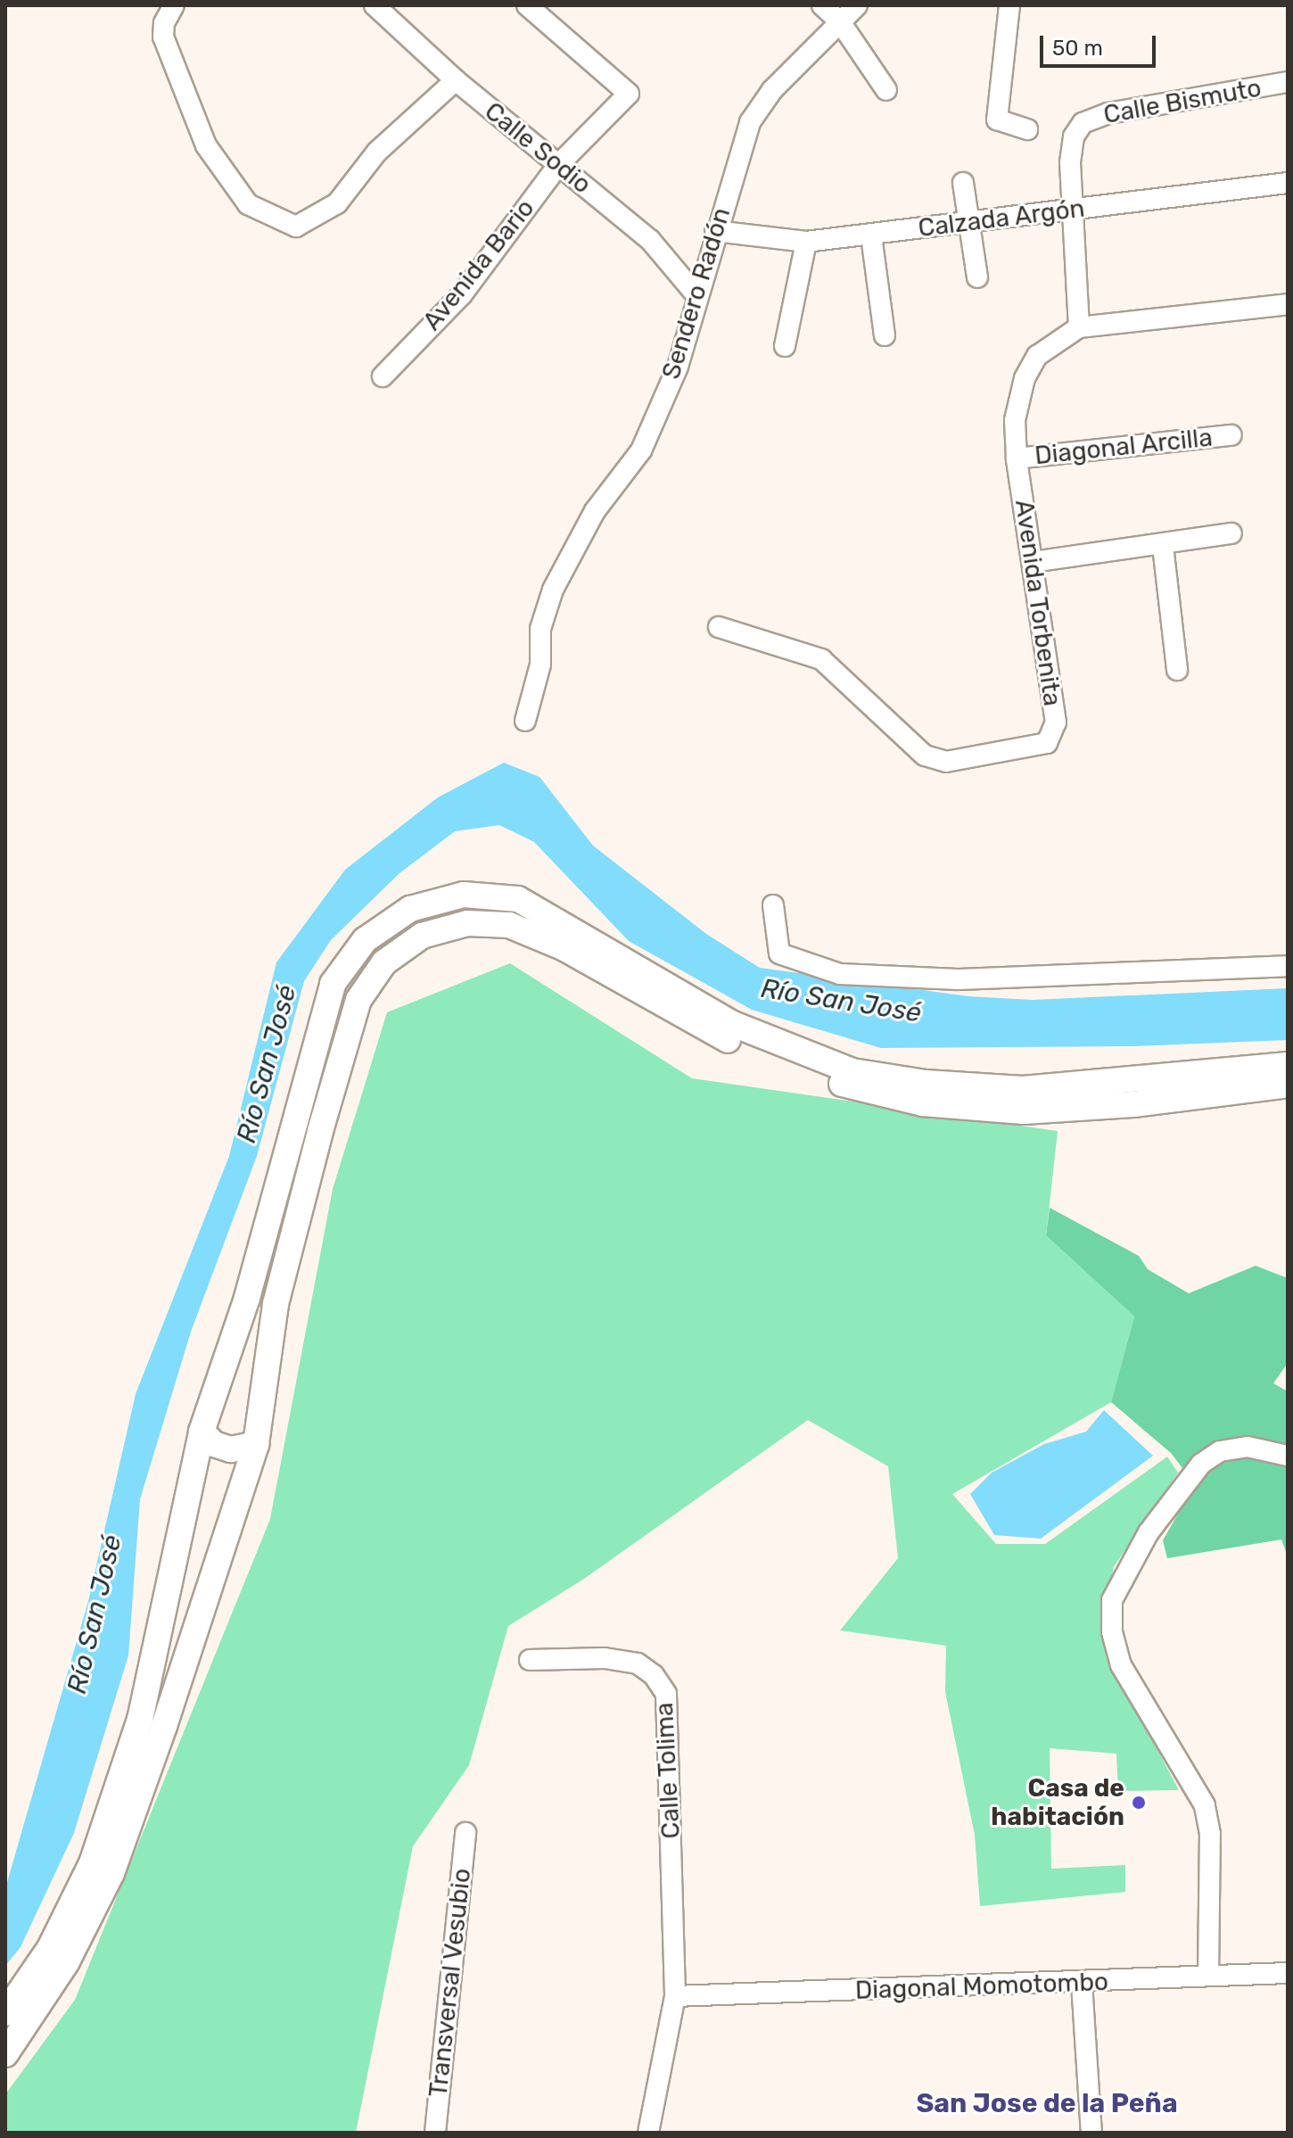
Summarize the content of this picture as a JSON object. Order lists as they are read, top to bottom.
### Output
{
  "streets": {
    "street": [
      "Calle Bismuto",
      "Calle Sodio",
      "Calzada Argón",
      "Avenida Bario",
      "Sendero Radón",
      "Diagonal Arcilla",
      "Avenida Torbenita",
      "Calle Tolima",
      "Transversal Vesubio",
      "Diagonal Momotombo"
    ]
  },
  "crossings": [
    ["Calle Bismuto", "Calzada Argón"],
    ["Calle Bismuto", "Avenida Torbenita"],
    ["Calle Sodio", "Avenida Bario"],
    ["Calle Sodio", "Sendero Radón"],
    ["Calzada Argón", "Sendero Radón"],
    ["Diagonal Arcilla", "Avenida Torbenita"],
    ["Calle Tolima", "Diagonal Momotombo"]
  ],
  "districts": ["San Jose de la Peña"],
  "water": ["Río San José"],
  "places": ["Casa de habitación"],
  "scale_bar": "50 m"
}
